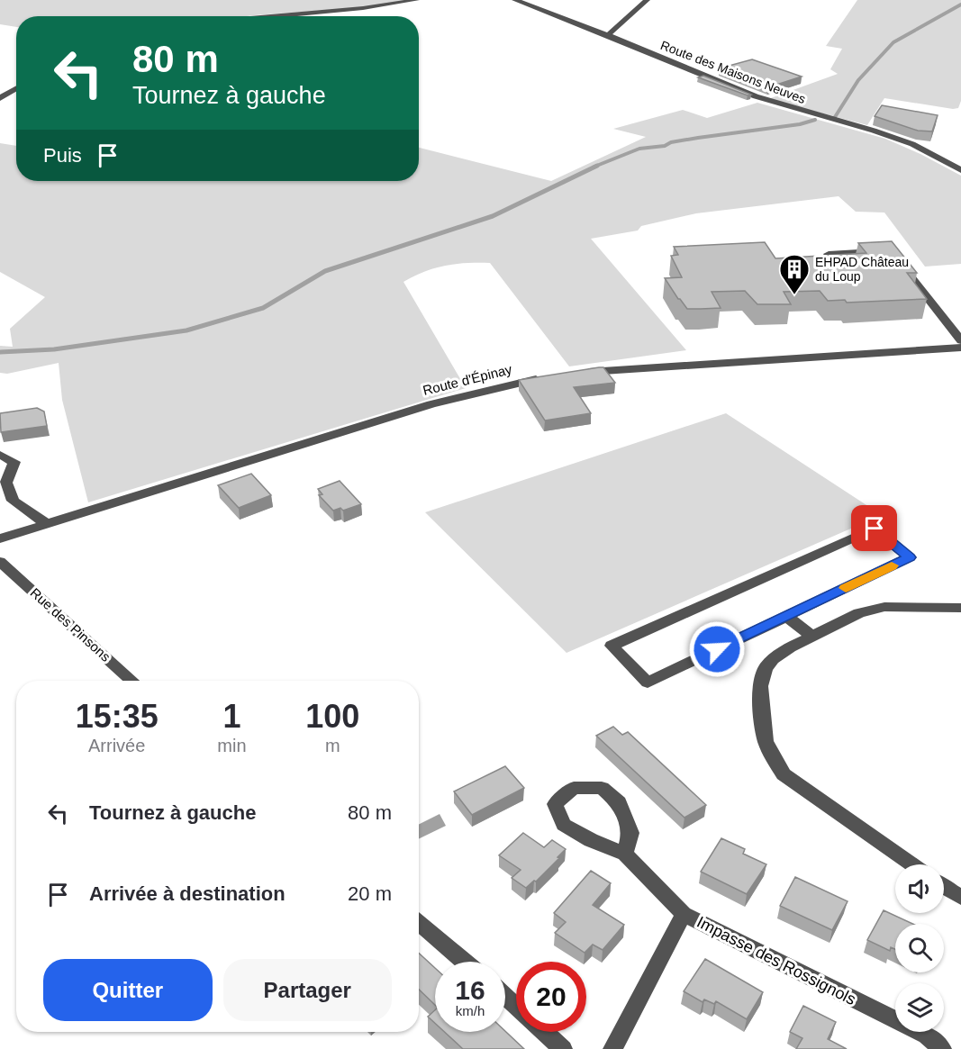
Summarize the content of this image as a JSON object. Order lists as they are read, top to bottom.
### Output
{
  "streets": {
    "street": [
      "Route des Maisons Neuves",
      "Route d'Épinay",
      "Rue des Pinsons",
      "Impasse des Rossignols"
    ]
  },
  "places": {
    "building": ["EHPAD Château du Loup"]
  },
  "page": {
    "turn": ["80 m", "Tournez à gauche"],
    "then": "Puis",
    "eta": [
      "15:35",
      "Arrivée",
      "1",
      "min",
      "100",
      "m"
    ],
    "list": [
      {
        "name": "Tournez à gauche",
        "value": "80 m"
      },
      {
        "name": "Arrivée à destination",
        "value": "20 m"
      }
    ],
    "buttons": ["Quitter", "Partager"],
    "speed": "16 km/h",
    "limit": "20"
  }
}
